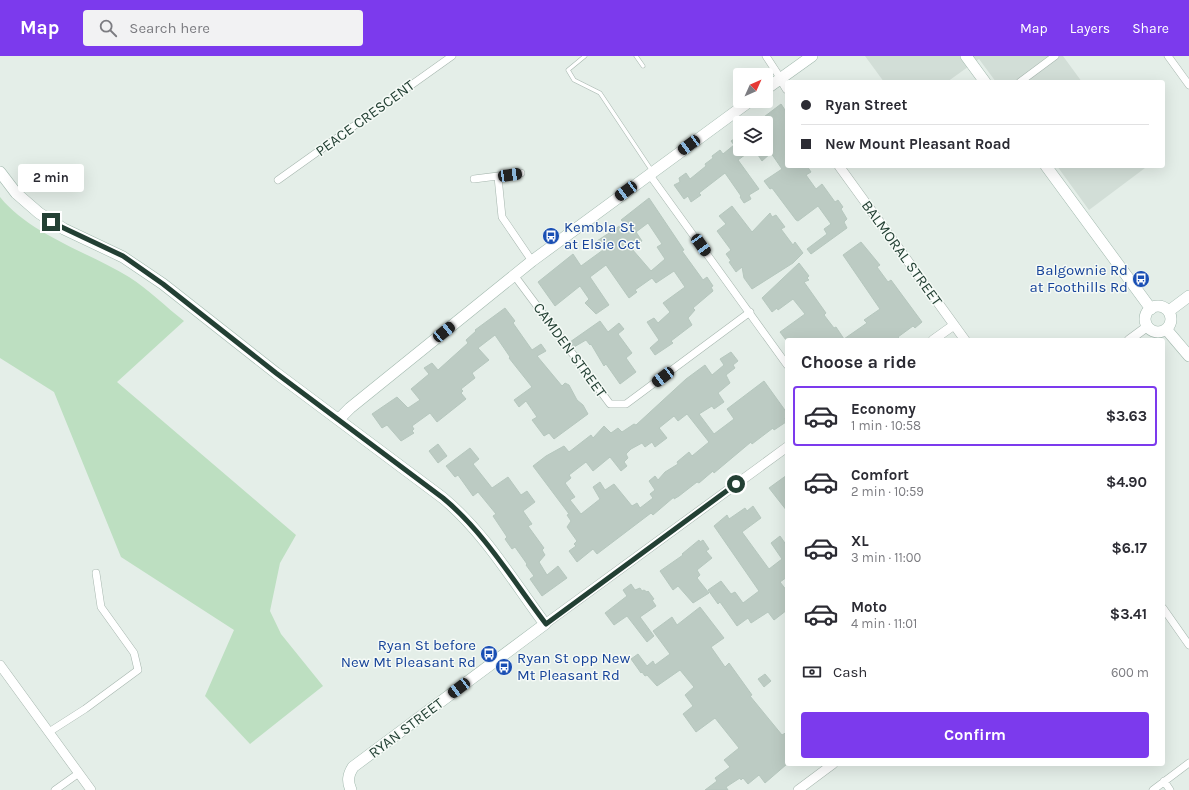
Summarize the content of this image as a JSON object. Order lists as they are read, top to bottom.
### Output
{
  "streets": {
    "main road": ["RYAN STREET"],
    "street": ["PEACE CRESCENT", "BALMORAL STREET", "CAMDEN STREET"]
  },
  "places": {
    "bus stop": [
      "Kembla St at Elsie Cct",
      "Balgownie Rd at Foothills Rd",
      "Ryan St before New Mt Pleasant Rd",
      "Ryan St opp New Mt Pleasant Rd"
    ]
  },
  "north": "top right",
  "page": {
    "header": "Map",
    "search": "Search here",
    "nav": ["Map", "Layers", "Share"],
    "banner": ["Ryan Street", "New Mount Pleasant Road"],
    "bubble": "2 min",
    "heading": "Choose a ride",
    "list": [
      {
        "name": "Economy",
        "note": "1 min · 10:58",
        "value": "$3.63"
      },
      {
        "name": "Comfort",
        "note": "2 min · 10:59",
        "value": "$4.90"
      },
      {
        "name": "XL",
        "note": "3 min · 11:00",
        "value": "$6.17"
      },
      {
        "name": "Moto",
        "note": "4 min · 11:01",
        "value": "$3.41"
      }
    ],
    "pay": ["Cash", "600 m"],
    "buttons": "Confirm"
  }
}
